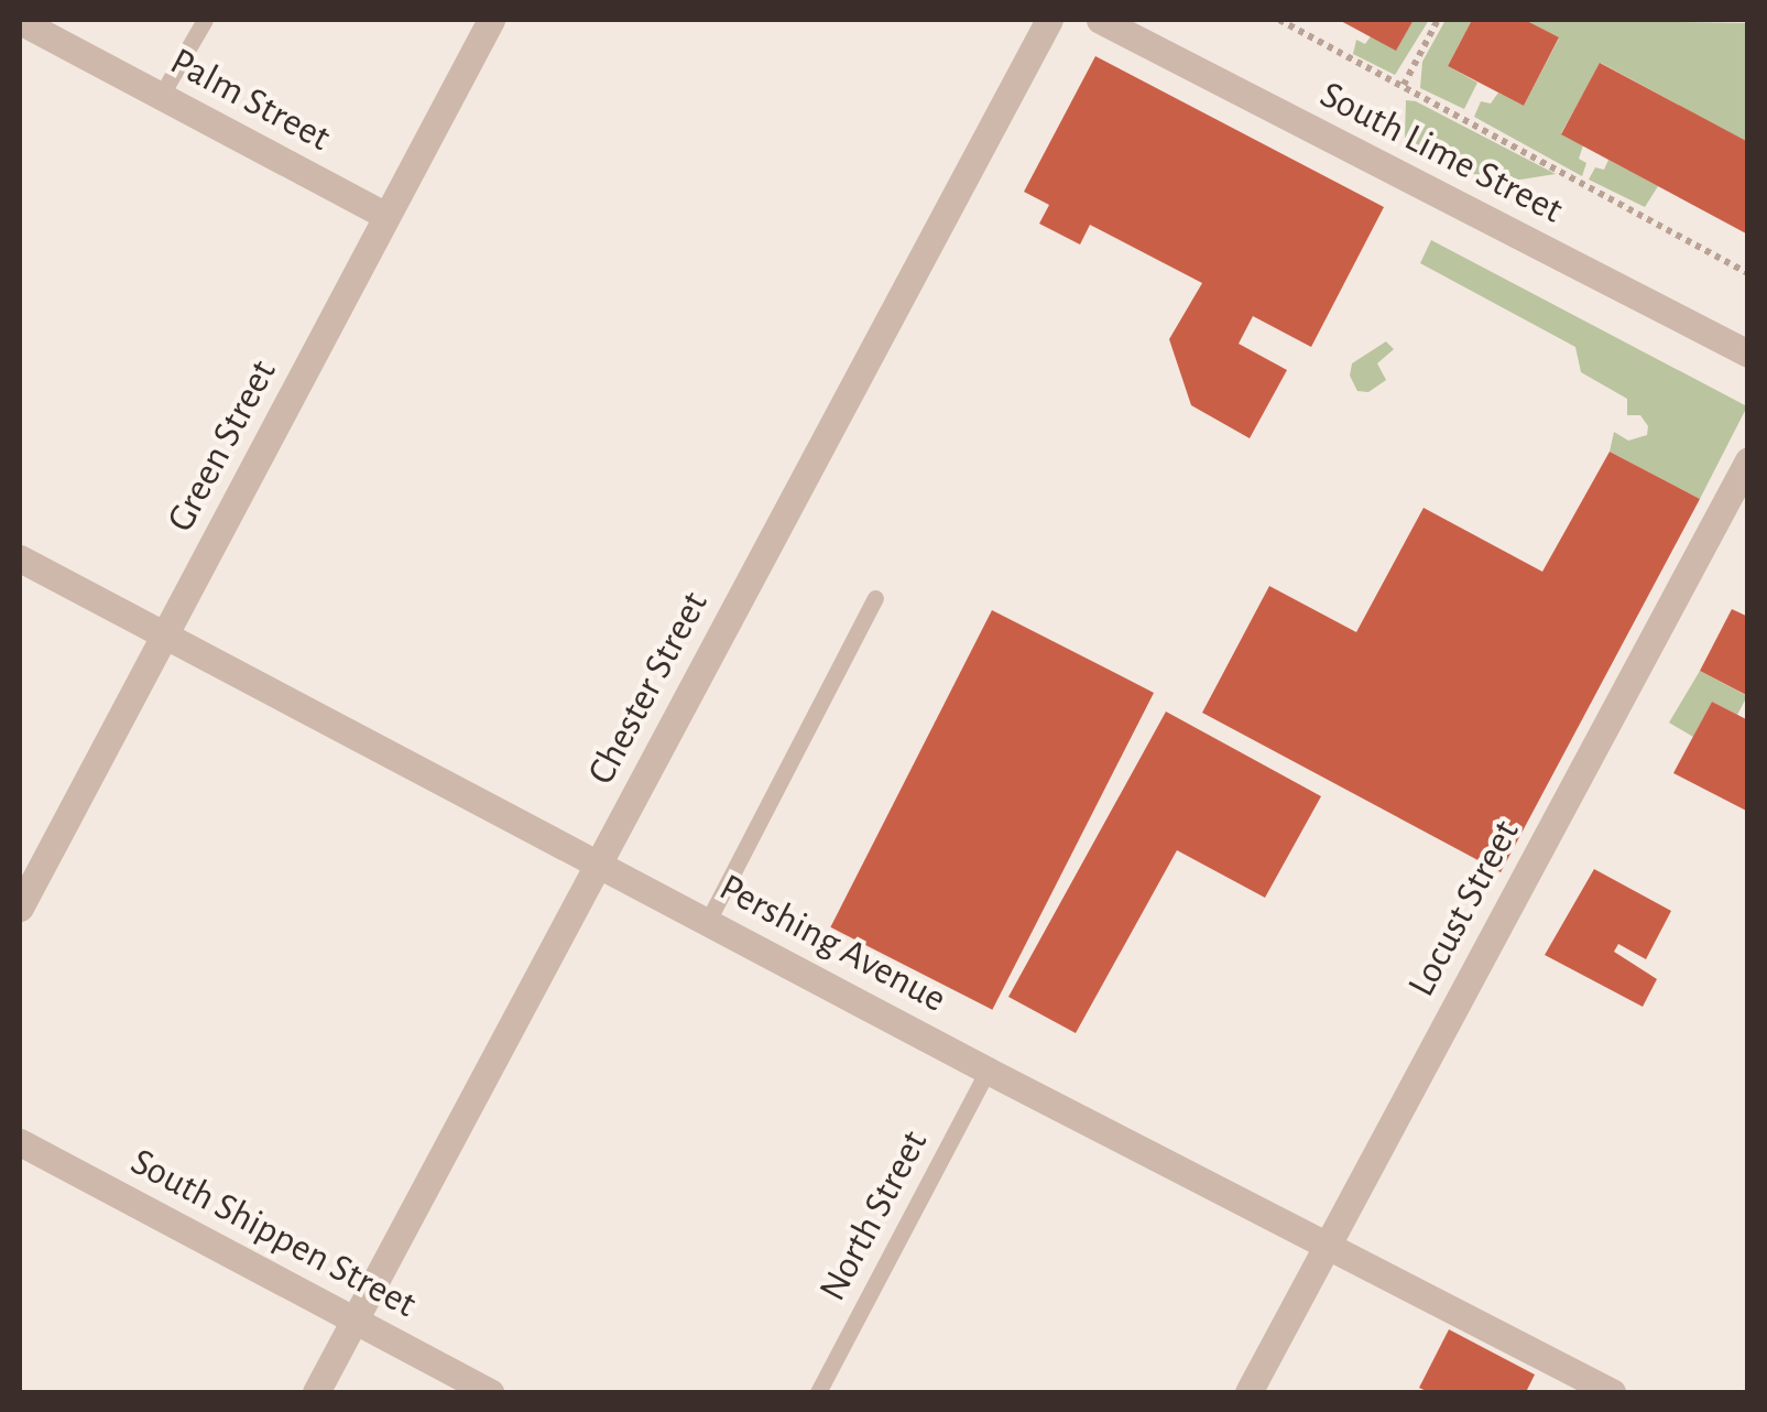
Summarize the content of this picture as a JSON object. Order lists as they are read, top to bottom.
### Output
{
  "streets": {
    "street": [
      "Palm Street",
      "South Lime Street",
      "Green Street",
      "Chester Street",
      "Locust Street",
      "Pershing Avenue",
      "South Shippen Street"
    ],
    "lane": ["North Street"]
  },
  "crossings": [
    ["Palm Street", "Green Street"],
    ["Green Street", "Pershing Avenue"],
    ["Chester Street", "Pershing Avenue"],
    ["Chester Street", "South Shippen Street"],
    ["Locust Street", "Pershing Avenue"],
    ["Pershing Avenue", "North Street"]
  ]
}
